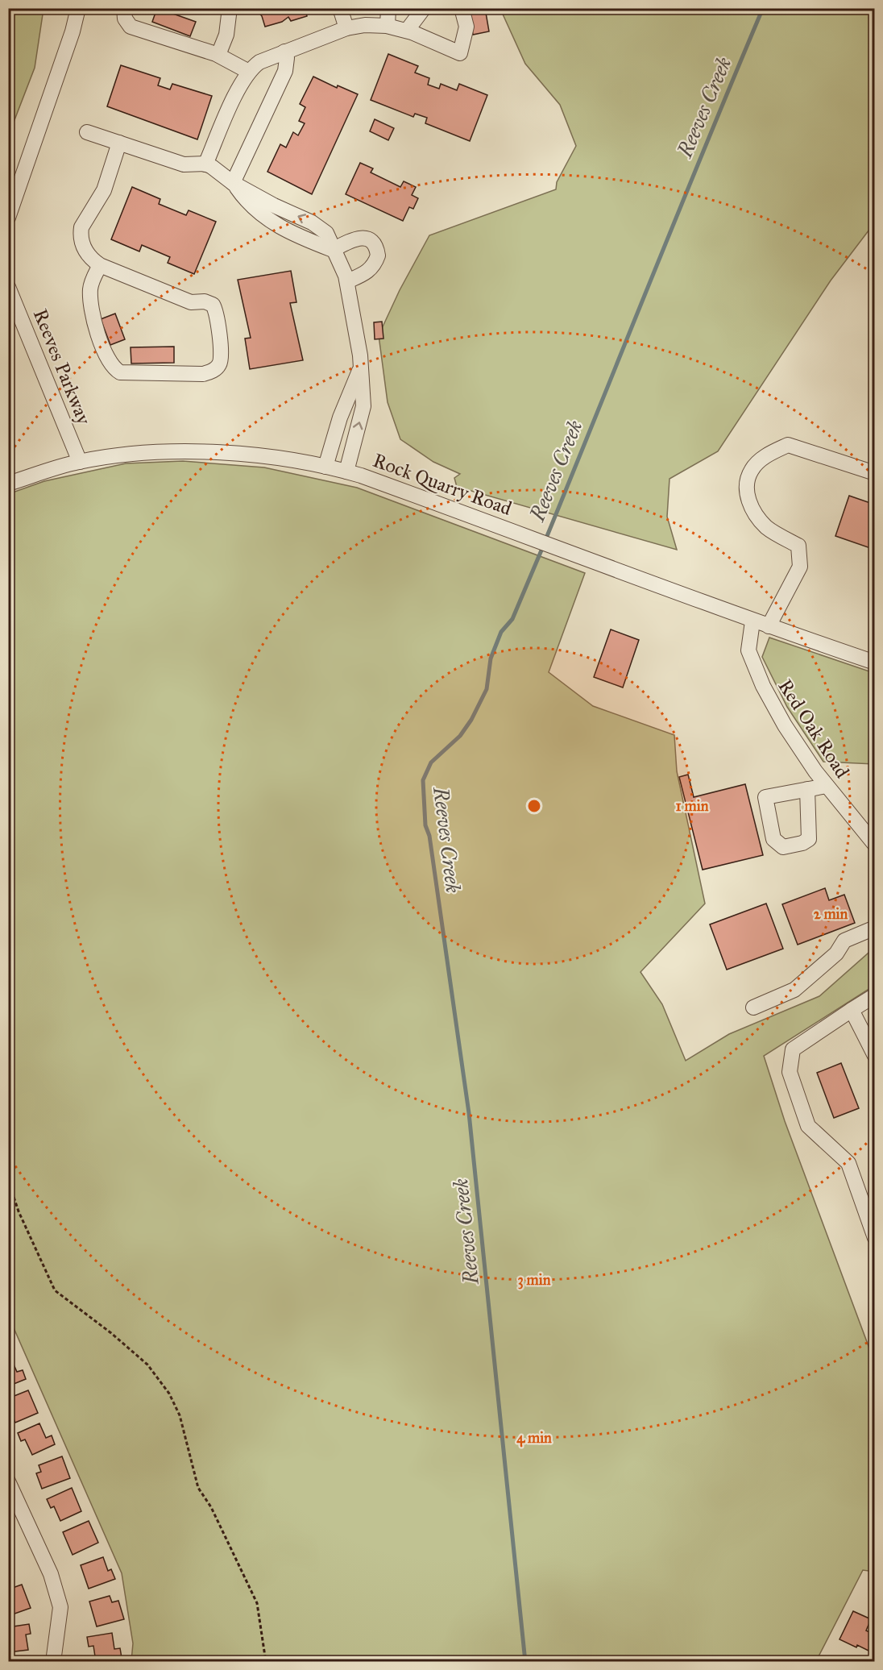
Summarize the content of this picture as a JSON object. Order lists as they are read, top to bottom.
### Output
{
  "streets": {
    "street": ["Reeves Parkway", "Rock Quarry Road", "Red Oak Road"]
  },
  "crossings": [
    ["Reeves Parkway", "Rock Quarry Road"],
    ["Rock Quarry Road", "Red Oak Road"]
  ],
  "water": ["Reeves Creek"],
  "rings": [
    "1 min",
    "2 min",
    "3 min",
    "4 min"
  ]
}
